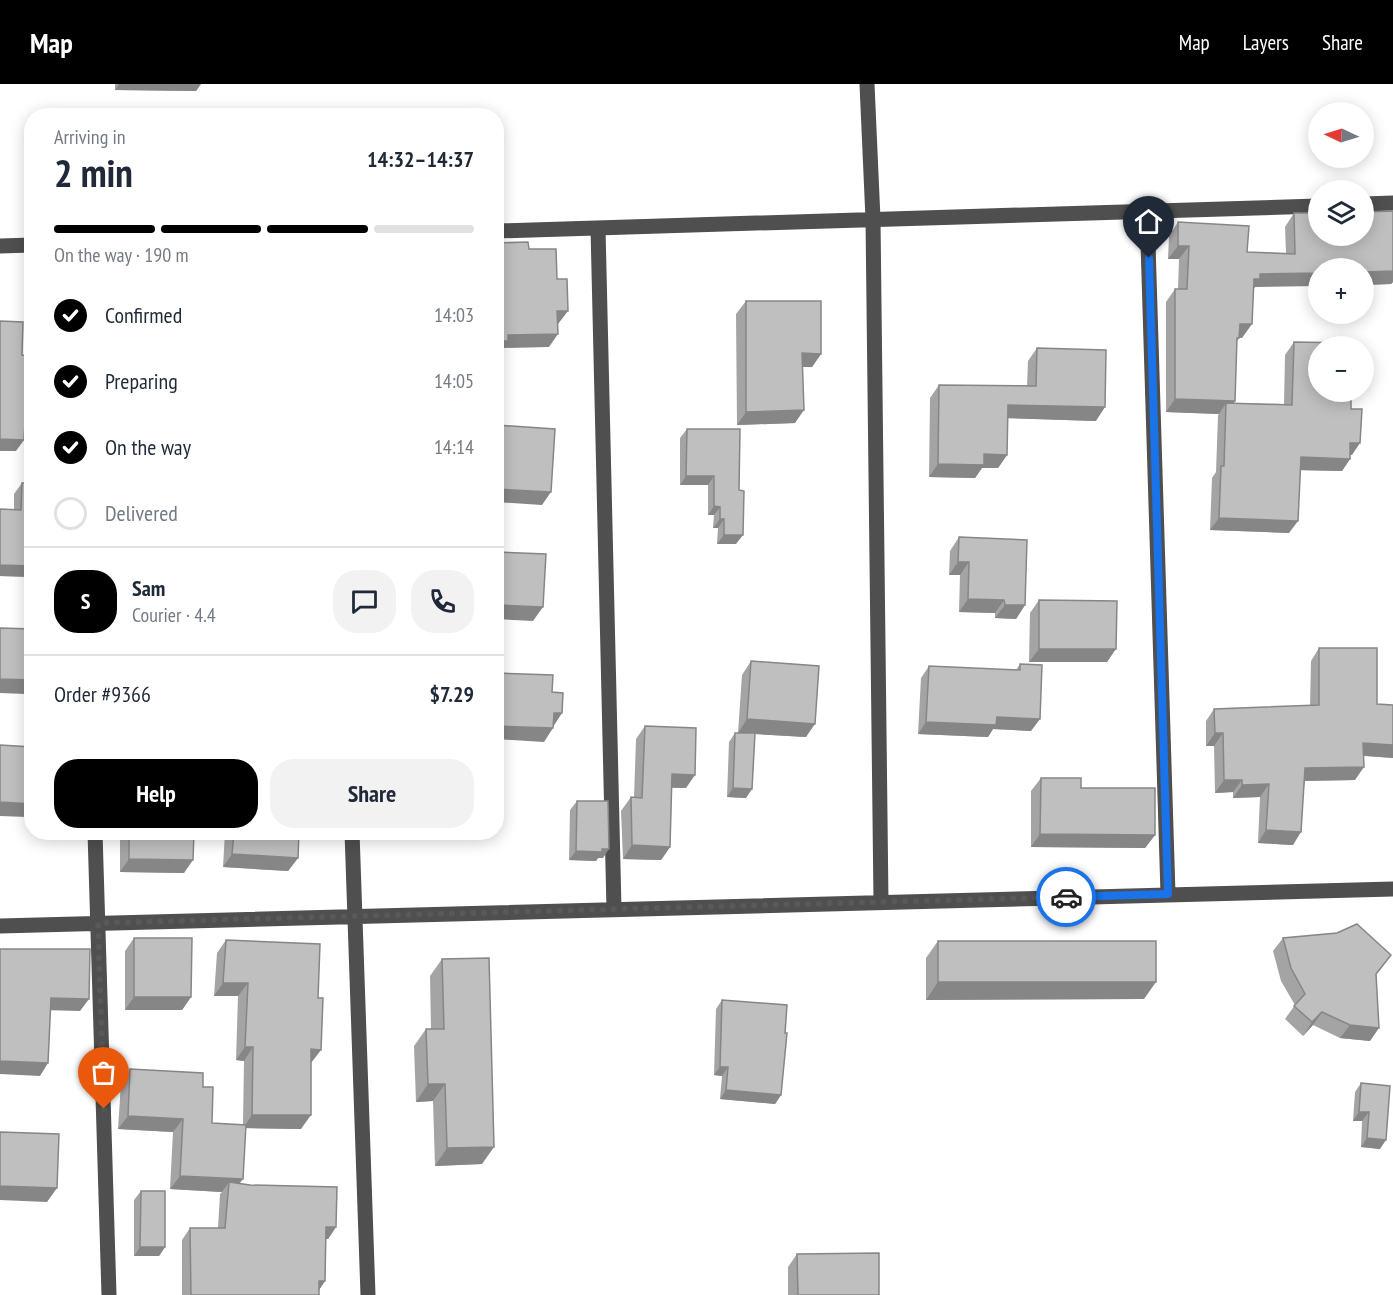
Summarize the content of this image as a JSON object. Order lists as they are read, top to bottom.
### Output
{
  "north": "left",
  "page": {
    "header": "Map",
    "nav": ["Map", "Layers", "Share"],
    "map_buttons": ["+", "−"],
    "heading": ["2 min", "Arriving in", "14:32–14:37"],
    "panel": [
      "Sam",
      "Courier · 4.4",
      "Order #9366",
      "$7.29"
    ],
    "bar": "On the way · 190 m",
    "list": [
      ["Confirmed", "14:03"],
      ["Preparing", "14:05"],
      ["On the way", "14:14"],
      "Delivered"
    ],
    "round": "S",
    "buttons": ["Help", "Share"]
  }
}
